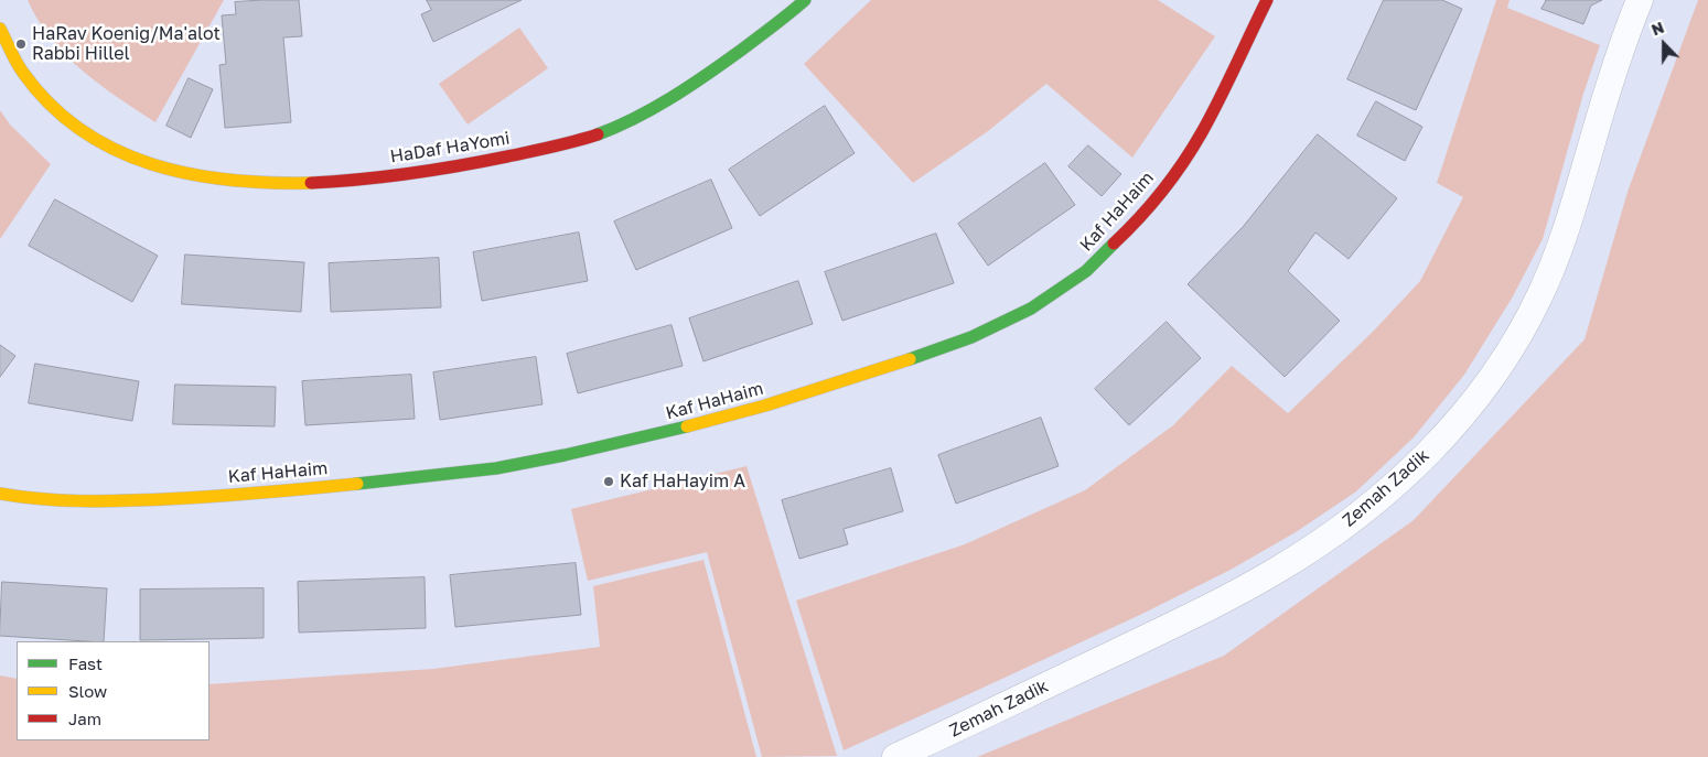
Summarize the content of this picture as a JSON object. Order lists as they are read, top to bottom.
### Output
{
  "streets": {
    "street": ["HaDaf HaYomi", "Kaf HaHaim", "Zemah Zadik"]
  },
  "places": ["HaRav Koenig/Ma'alot Rabbi Hillel", "Kaf HaHayim A"],
  "legend": ["Fast", "Slow", "Jam"],
  "north": "top"
}
